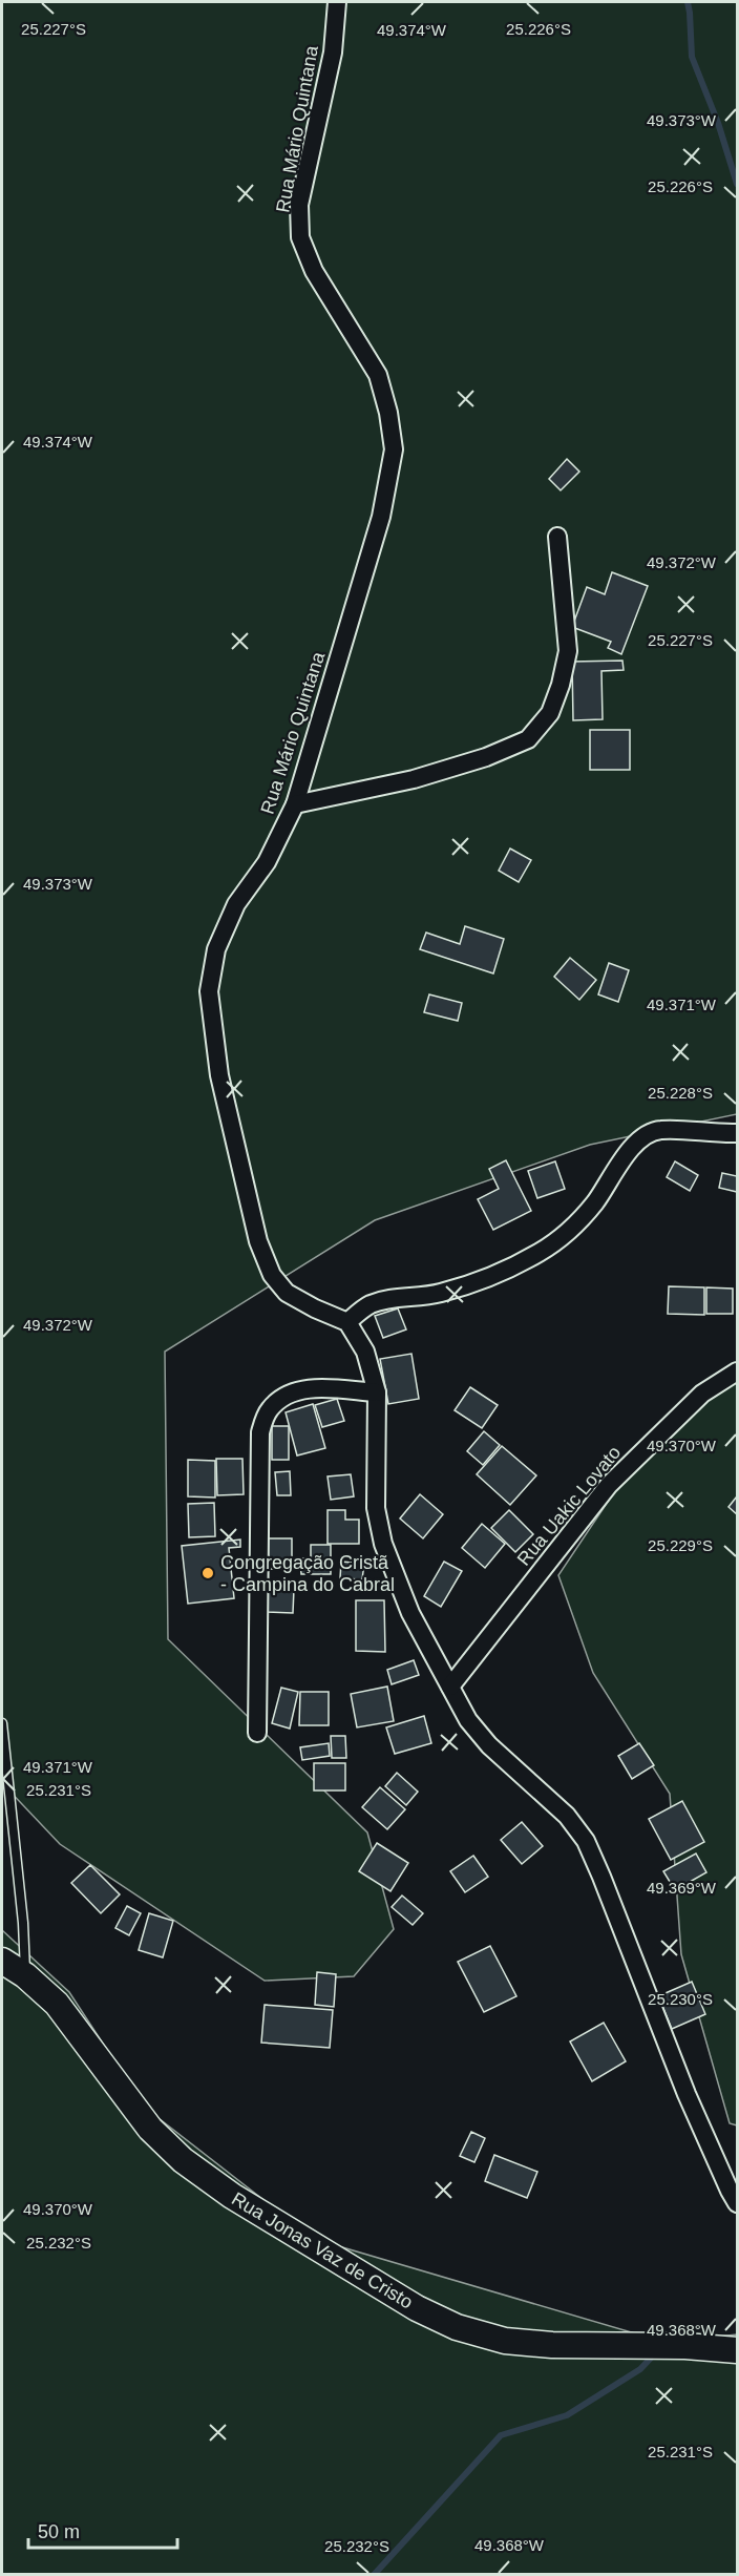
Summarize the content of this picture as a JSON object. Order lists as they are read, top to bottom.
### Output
{
  "streets": {
    "street": ["Rua Mário Quintana", "Rua Uakic Lovato", "Rua Jonas Vaz de Cristo"]
  },
  "places": ["Congregação Cristã - Campina do Cabral"],
  "scale_bar": "50 m",
  "coordinates": [
    "25.227°S",
    "25.226°S",
    "49.374°W",
    "49.373°W",
    "49.372°W",
    "49.371°W",
    "25.228°S",
    "49.370°W",
    "25.229°S",
    "25.231°S",
    "49.369°W",
    "25.230°S",
    "25.232°S",
    "49.368°W"
  ]
}
